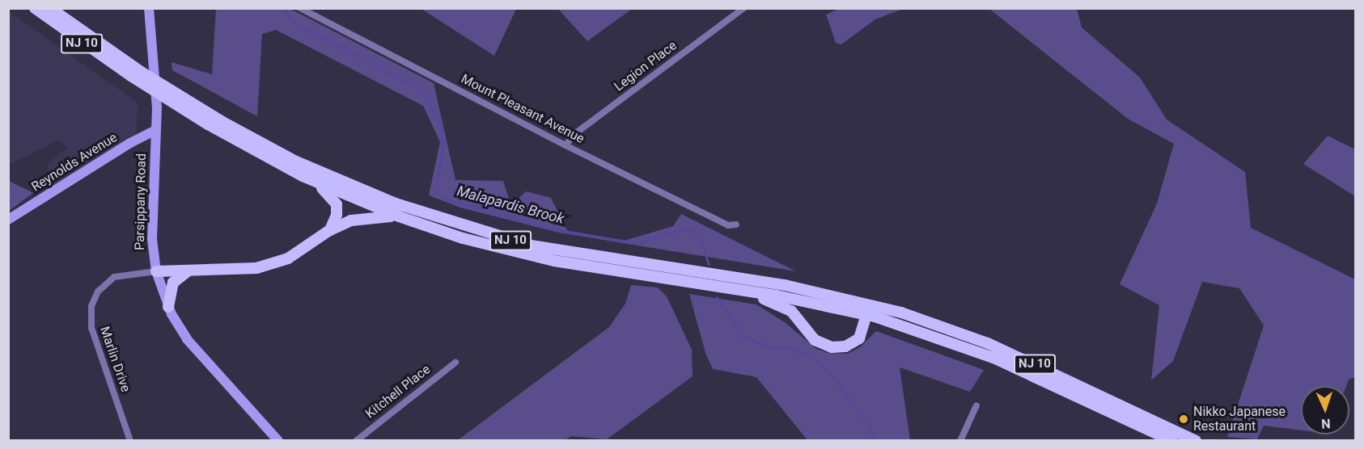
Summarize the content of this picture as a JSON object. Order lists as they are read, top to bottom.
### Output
{
  "streets": {
    "main road": ["NJ 10", "Reynolds Avenue", "Parsippany Road"],
    "street": [
      "Legion Place",
      "Mount Pleasant Avenue",
      "Marlin Drive",
      "Kitchell Place"
    ]
  },
  "crossings": [
    ["Legion Place", "Mount Pleasant Avenue"],
    ["Reynolds Avenue", "Parsippany Road"],
    ["Parsippany Road", "Marlin Drive"]
  ],
  "water": ["Malapardis Brook"],
  "places": ["Nikko Japanese Restaurant"],
  "north": "bottom"
}
